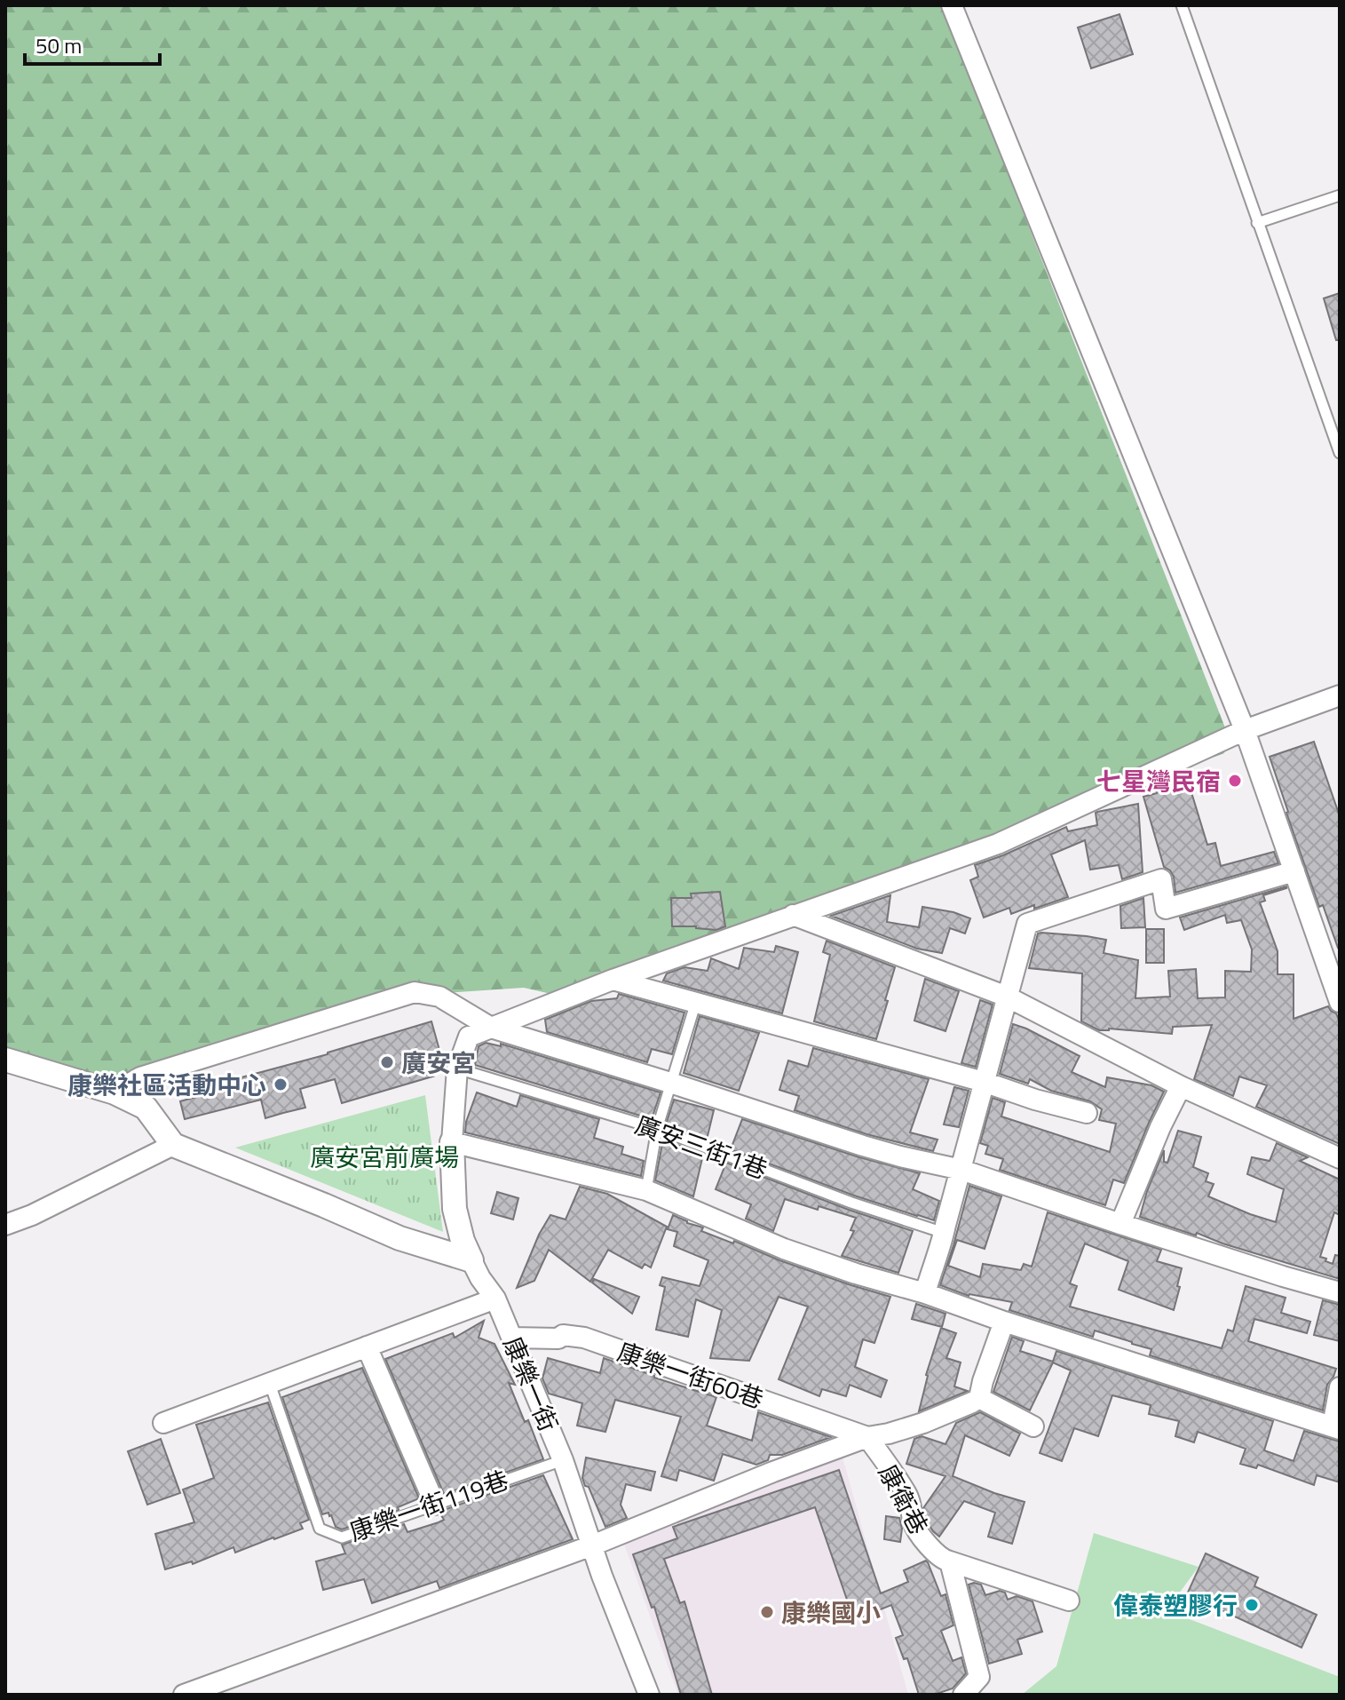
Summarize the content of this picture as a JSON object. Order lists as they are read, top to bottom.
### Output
{
  "streets": {
    "street": ["康樂一街60巷", "康樂一街", "康衛巷"],
    "lane": ["廣安三街1巷", "康樂一街119巷"]
  },
  "crossings": [
    ["廣安三街1巷", "康樂一街"],
    ["康樂一街60巷", "康樂一街"],
    ["康樂一街60巷", "康衛巷"],
    ["康樂一街", "康樂一街119巷"]
  ],
  "parks": ["廣安宮前廣場"],
  "places": [
    "七星灣民宿",
    "廣安宮",
    "康樂社區活動中心",
    "偉泰塑膠行",
    "康樂國小"
  ],
  "scale_bar": "50 m"
}
